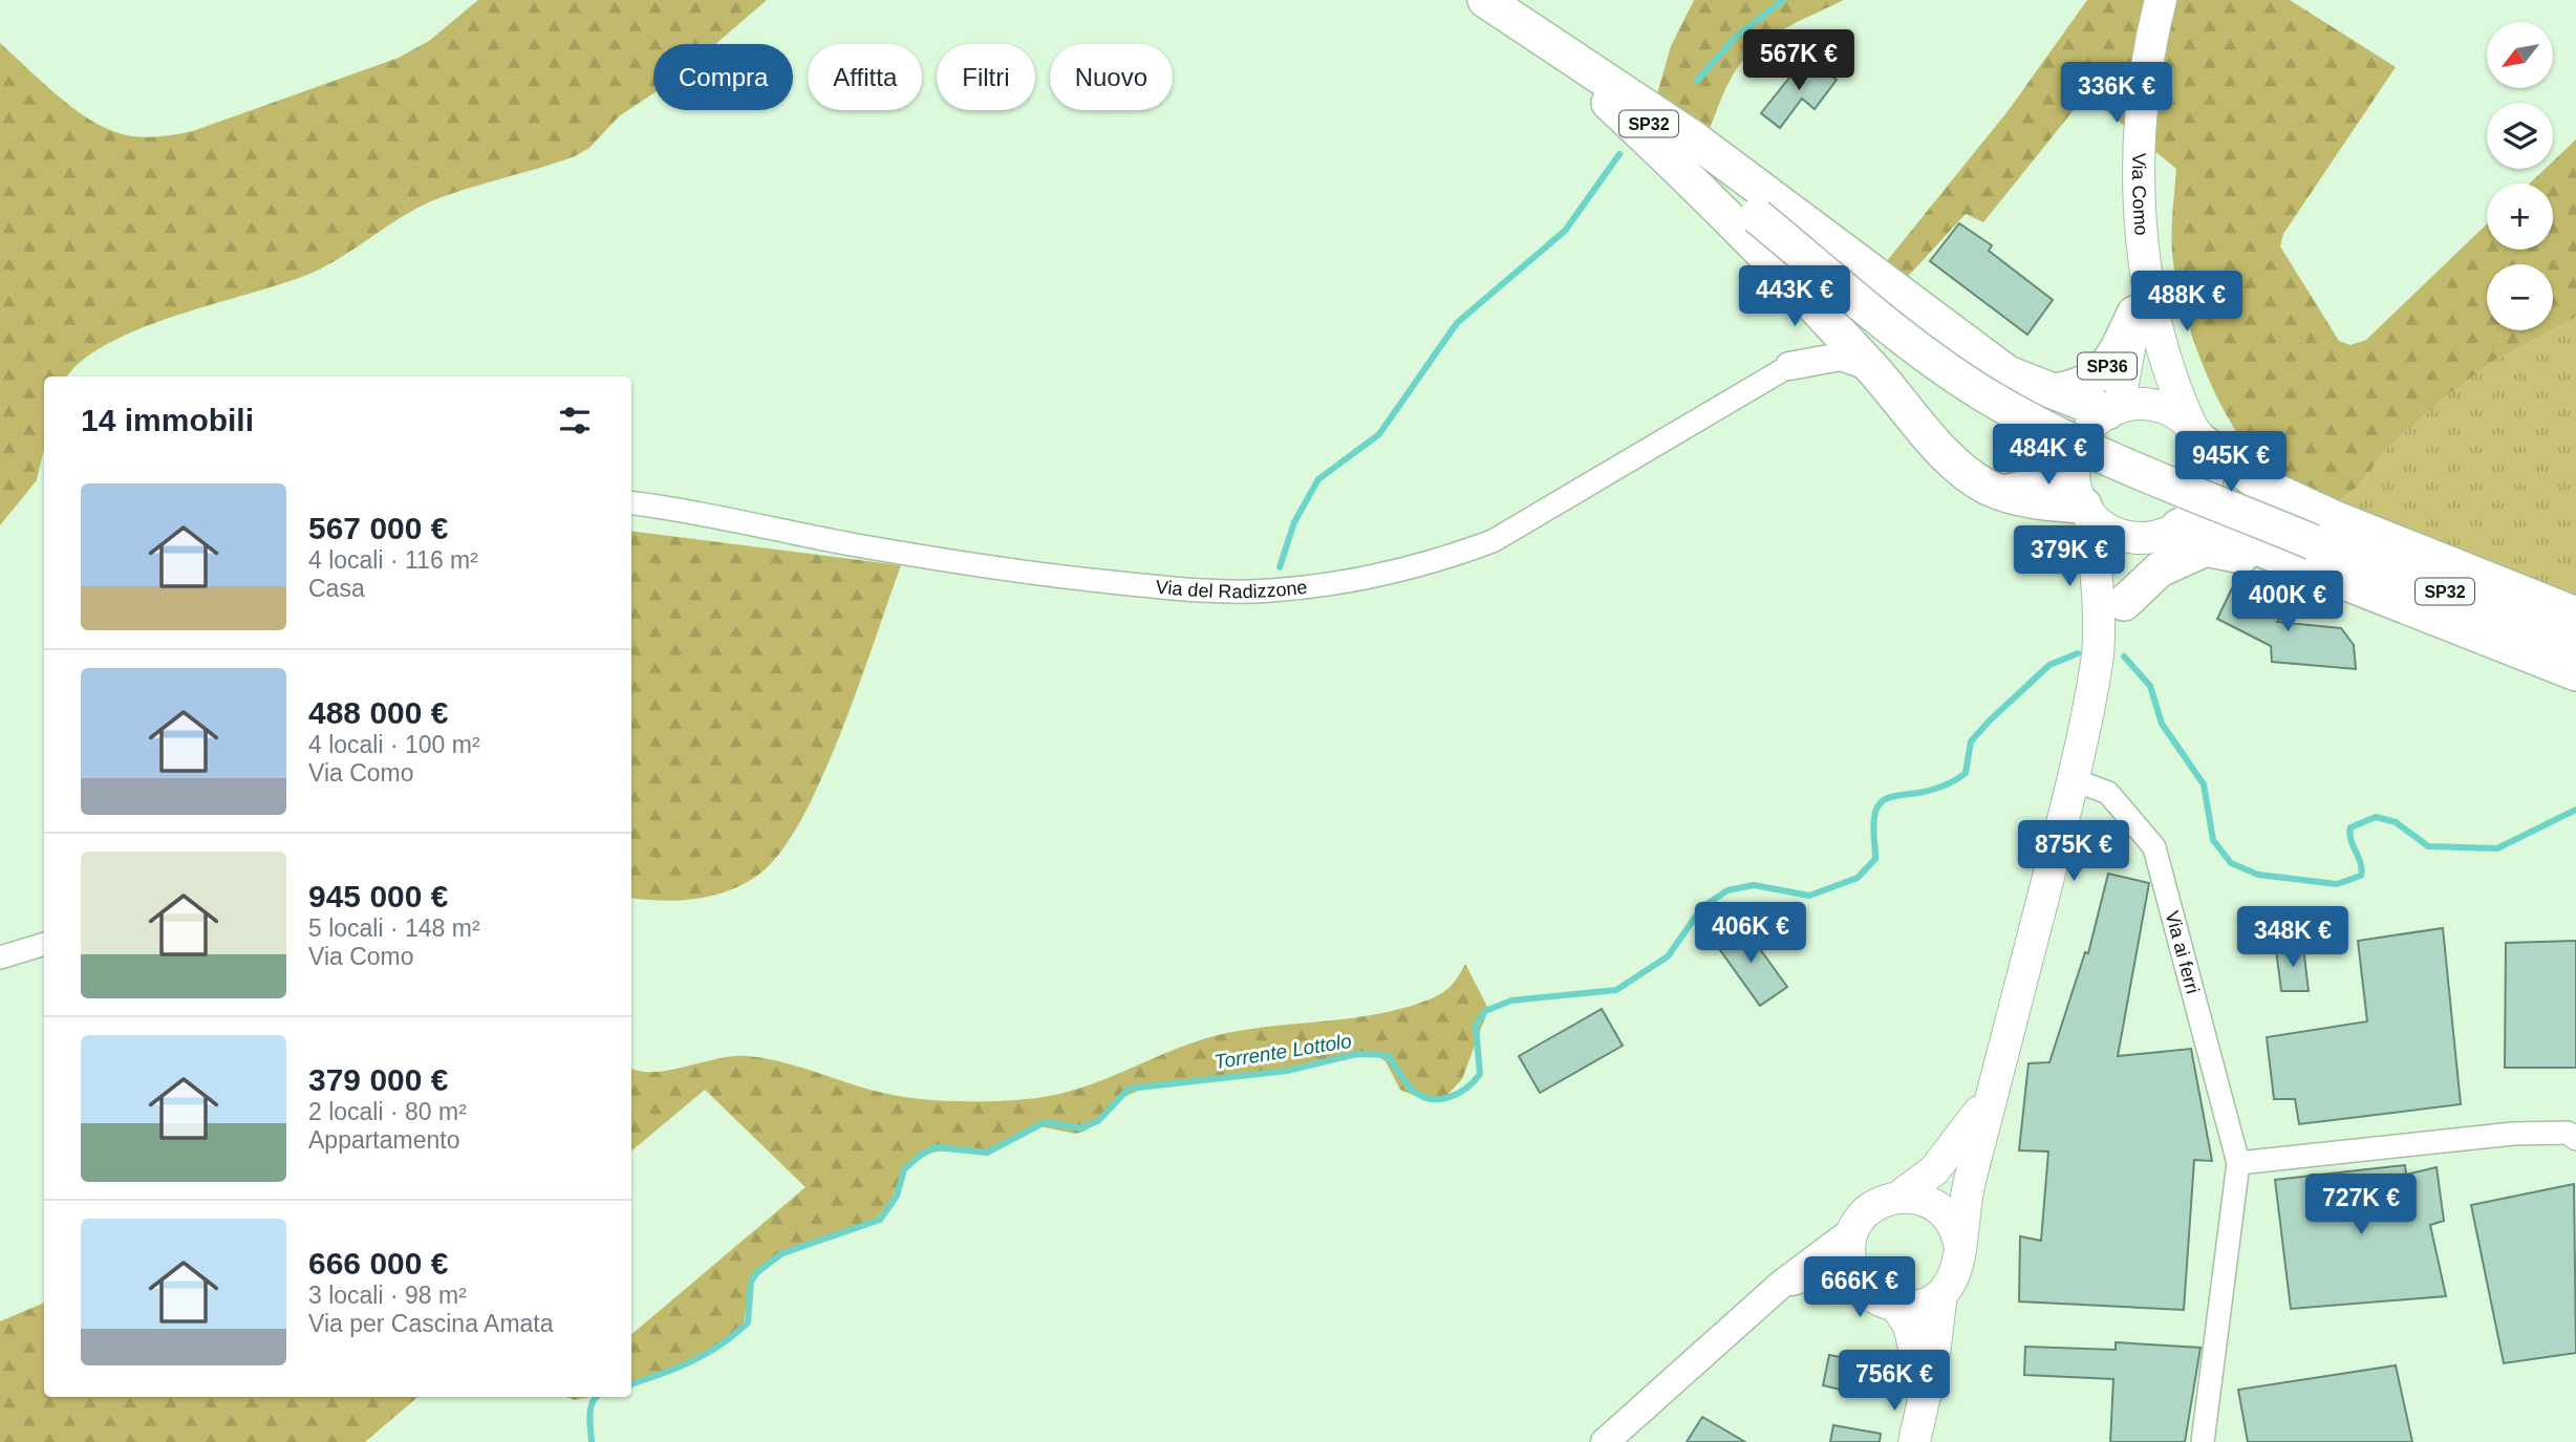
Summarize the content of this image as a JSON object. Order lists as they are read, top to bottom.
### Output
{
  "streets": {
    "main road": ["SP32", "Via Como", "SP36"],
    "street": ["Via del Radizzone", "Via ai ferri"]
  },
  "crossings": [
    ["Via Como", "SP36"]
  ],
  "water": ["Torrente Lottolo"],
  "north": "bottom left",
  "page": {
    "map_buttons": ["+", "−"],
    "price": [
      "567K €",
      "336K €",
      "443K €",
      "488K €",
      "484K €",
      "945K €",
      "379K €",
      "400K €",
      "875K €",
      "406K €",
      "348K €",
      "727K €",
      "666K €",
      "756K €"
    ],
    "chip": [
      "Compra",
      "Affitta",
      "Filtri",
      "Nuovo"
    ],
    "heading": "14 immobili",
    "list": [
      {
        "name": "567 000 €",
        "note": "4 locali · 116 m² · Casa"
      },
      {
        "name": "488 000 €",
        "note": "4 locali · 100 m² · Via Como"
      },
      {
        "name": "945 000 €",
        "note": "5 locali · 148 m² · Via Como"
      },
      {
        "name": "379 000 €",
        "note": "2 locali · 80 m² · Appartamento"
      },
      {
        "name": "666 000 €",
        "note": "3 locali · 98 m² · Via per Cascina Amata"
      }
    ]
  }
}
